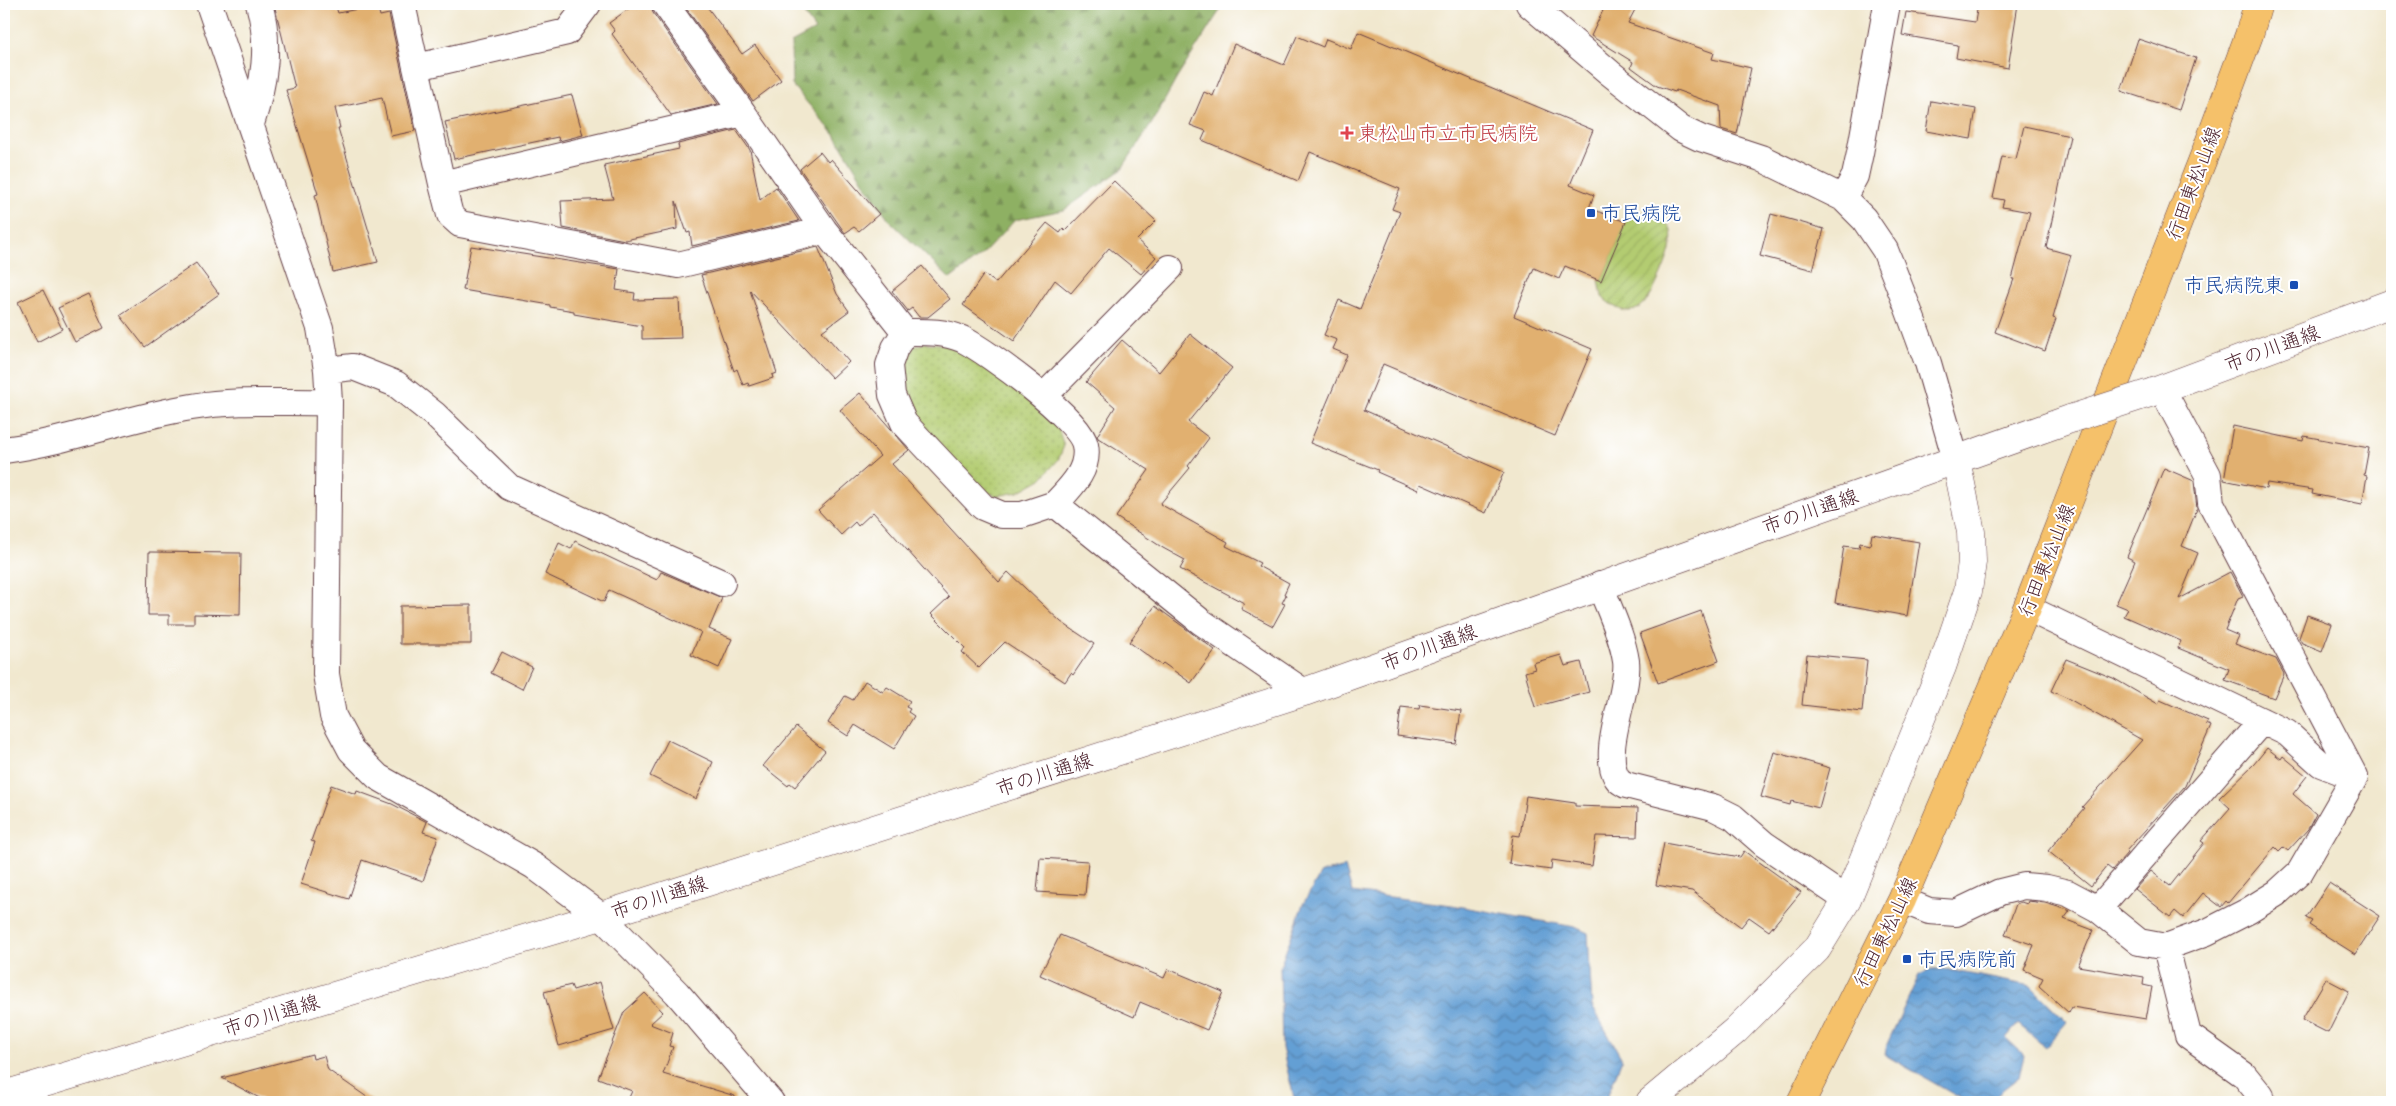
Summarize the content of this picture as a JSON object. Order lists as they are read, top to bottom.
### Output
{
  "streets": {
    "main road": ["行田東松山線"],
    "street": ["市の川通線"]
  },
  "places": {
    "health": ["東松山市立市民病院"],
    "transit": ["市民病院", "市民病院東", "市民病院前"]
  }
}
